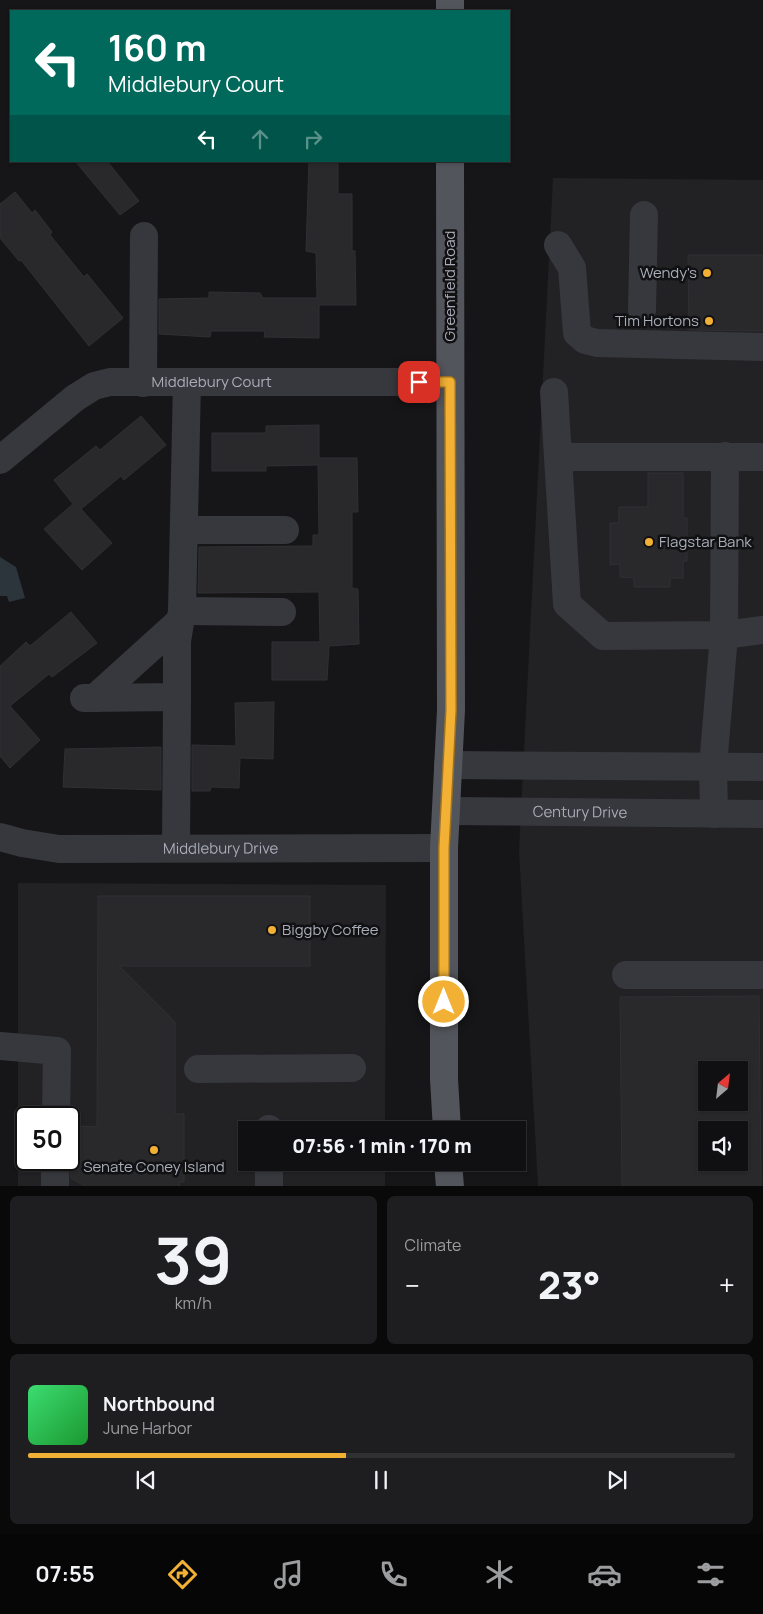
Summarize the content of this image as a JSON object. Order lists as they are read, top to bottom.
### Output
{
  "streets": {
    "main road": ["Greenfield Road"],
    "street": ["Middlebury Court", "Century Drive", "Middlebury Drive"]
  },
  "crossings": [
    ["Greenfield Road", "Middlebury Court"],
    ["Greenfield Road", "Century Drive"],
    ["Greenfield Road", "Middlebury Drive"]
  ],
  "places": [
    "Wendy's",
    "Tim Hortons",
    "Flagstar Bank",
    "Biggby Coffee",
    "Senate Coney Island"
  ],
  "north": "top right",
  "page": {
    "turn": ["160 m", "Middlebury Court"],
    "limit": "50",
    "trip": "07:56 · 1 min · 170 m",
    "tile": [
      ["39", "km/h"],
      "Climate"
    ],
    "heat": ["−", "23°", "+"],
    "song": ["Northbound", "June Harbor"],
    "tabs": "07:55"
  }
}
